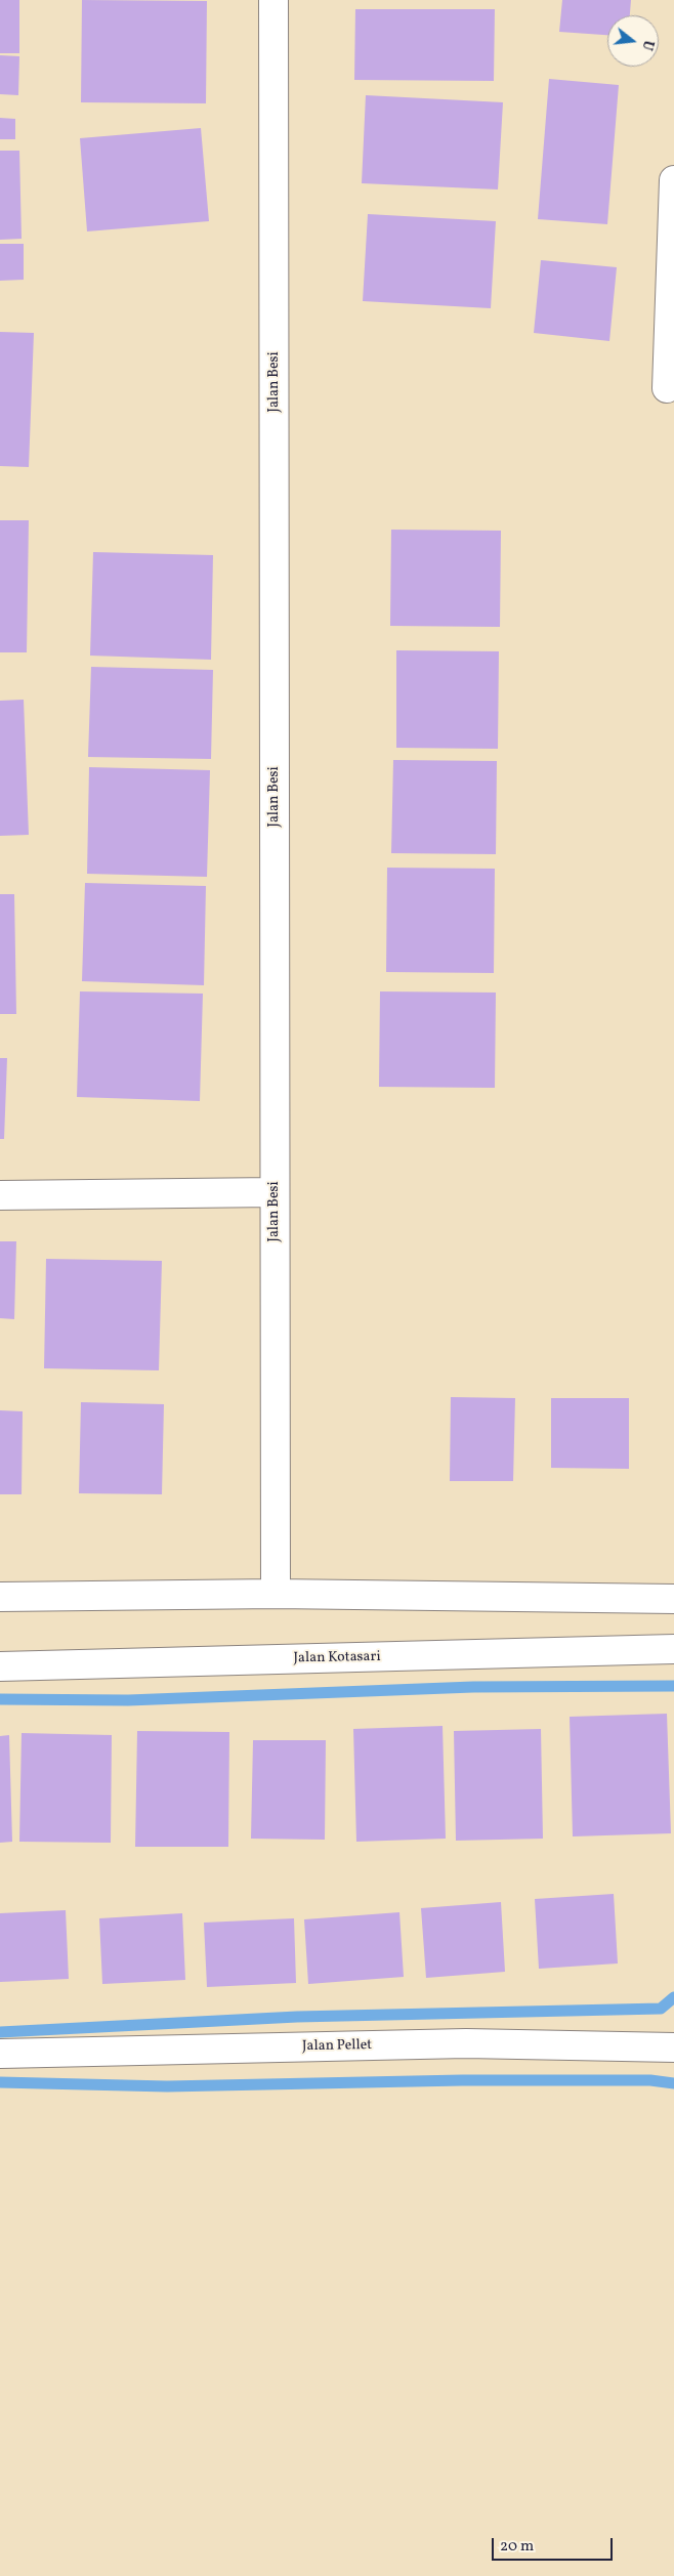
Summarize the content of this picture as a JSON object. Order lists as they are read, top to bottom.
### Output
{
  "streets": {
    "street": ["Jalan Besi", "Jalan Kotasari", "Jalan Pellet"]
  },
  "scale_bar": "20 m",
  "north": "right"
}
